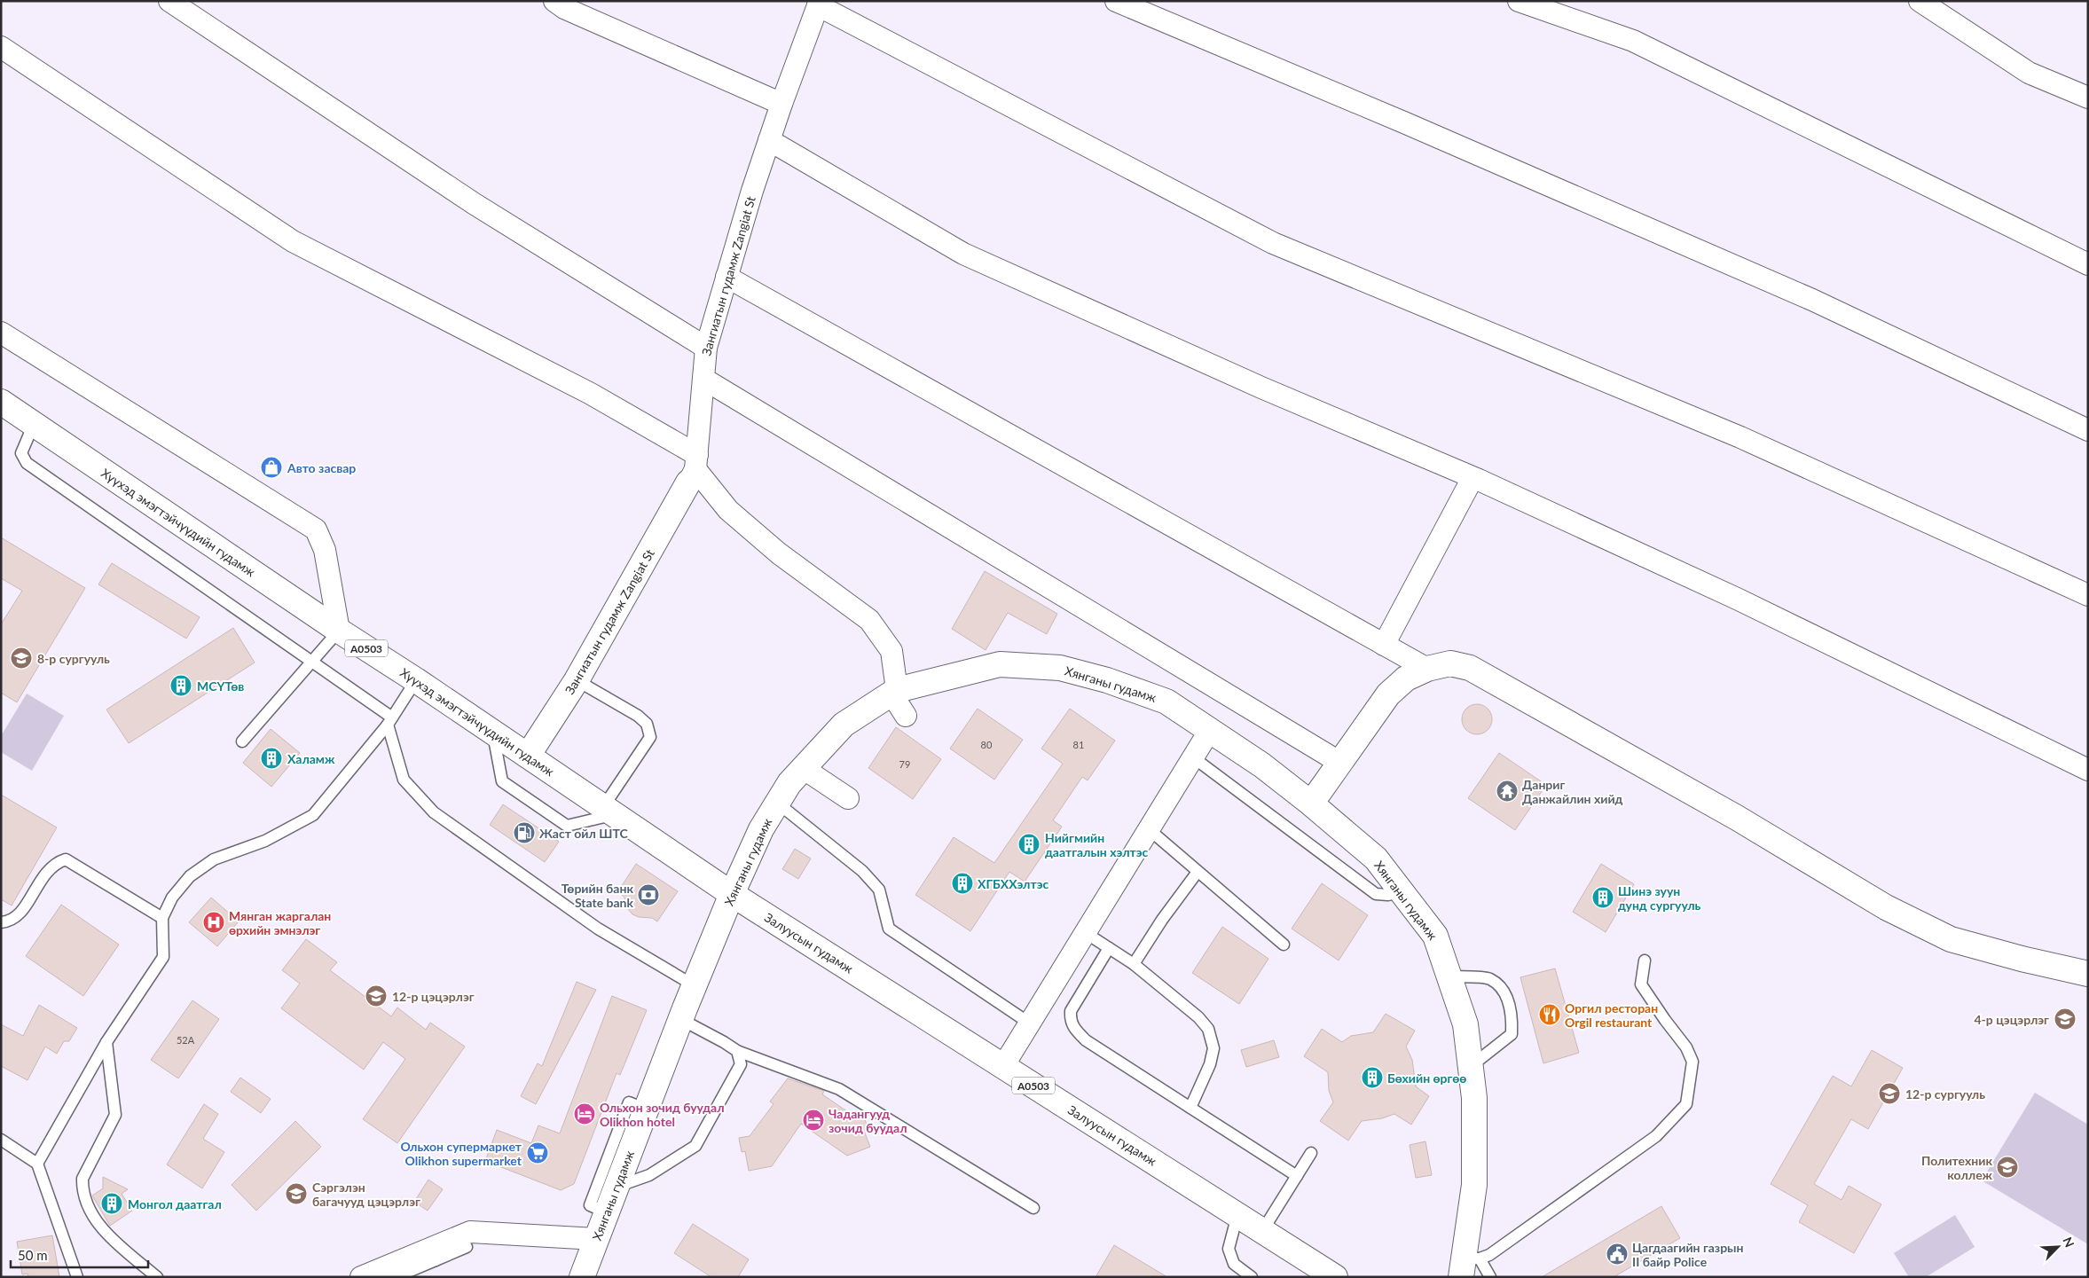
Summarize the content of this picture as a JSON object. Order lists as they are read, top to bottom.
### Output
{
  "streets": {
    "main road": [
      "Зангиатын гудамж Zangiat St",
      "Хүүхэд эмэгтэйчүүдийн гудамж",
      "A0503",
      "Хянганы гудамж",
      "Залуусын гудамж"
    ]
  },
  "crossings": [
    ["Зангиатын гудамж Zangiat St", "Хүүхэд эмэгтэйчүүдийн гудамж"],
    ["Хүүхэд эмэгтэйчүүдийн гудамж", "Хянганы гудамж"],
    ["Хүүхэд эмэгтэйчүүдийн гудамж", "Залуусын гудамж"],
    ["Хянганы гудамж", "Залуусын гудамж"]
  ],
  "places": {
    "shop": ["Авто засвар"],
    "school or university": [
      "8-р сургууль",
      "12-р цэцэрлэг",
      "4-р цэцэрлэг",
      "12-р сургууль",
      "Политехник коллеж",
      "Сэргэлэн багачууд цэцэрлэг"
    ],
    "building": [
      "МСҮТөв",
      "Халамж",
      "Нийгмийн даатгалын хэлтэс",
      "ХГБХХэлтэс",
      "Шинэ зуун дунд сургууль",
      "Бөхийн өргөө",
      "Монгол даатгал"
    ],
    "temple": ["Данриг Данжайлин хийд"],
    "fuel station": ["Жаст ойл ШТС"],
    "bank": ["Төрийн банк State bank"],
    "hospital": ["Мянган жаргалан өрхийн эмнэлэг"],
    "restaurant": ["Оргил ресторан Orgil restaurant"],
    "hotel": ["Ольхон зочид буудал Olikhon hotel", "Чадангууд зочид буудал"],
    "supermarket": ["Ольхон супермаркет Olikhon supermarket"],
    "public building": ["Цагдаагийн газрын II байр Police"]
  },
  "house_numbers": [
    "80",
    "81",
    "79",
    "52А"
  ],
  "scale_bar": "50 m",
  "north": "top right"
}
